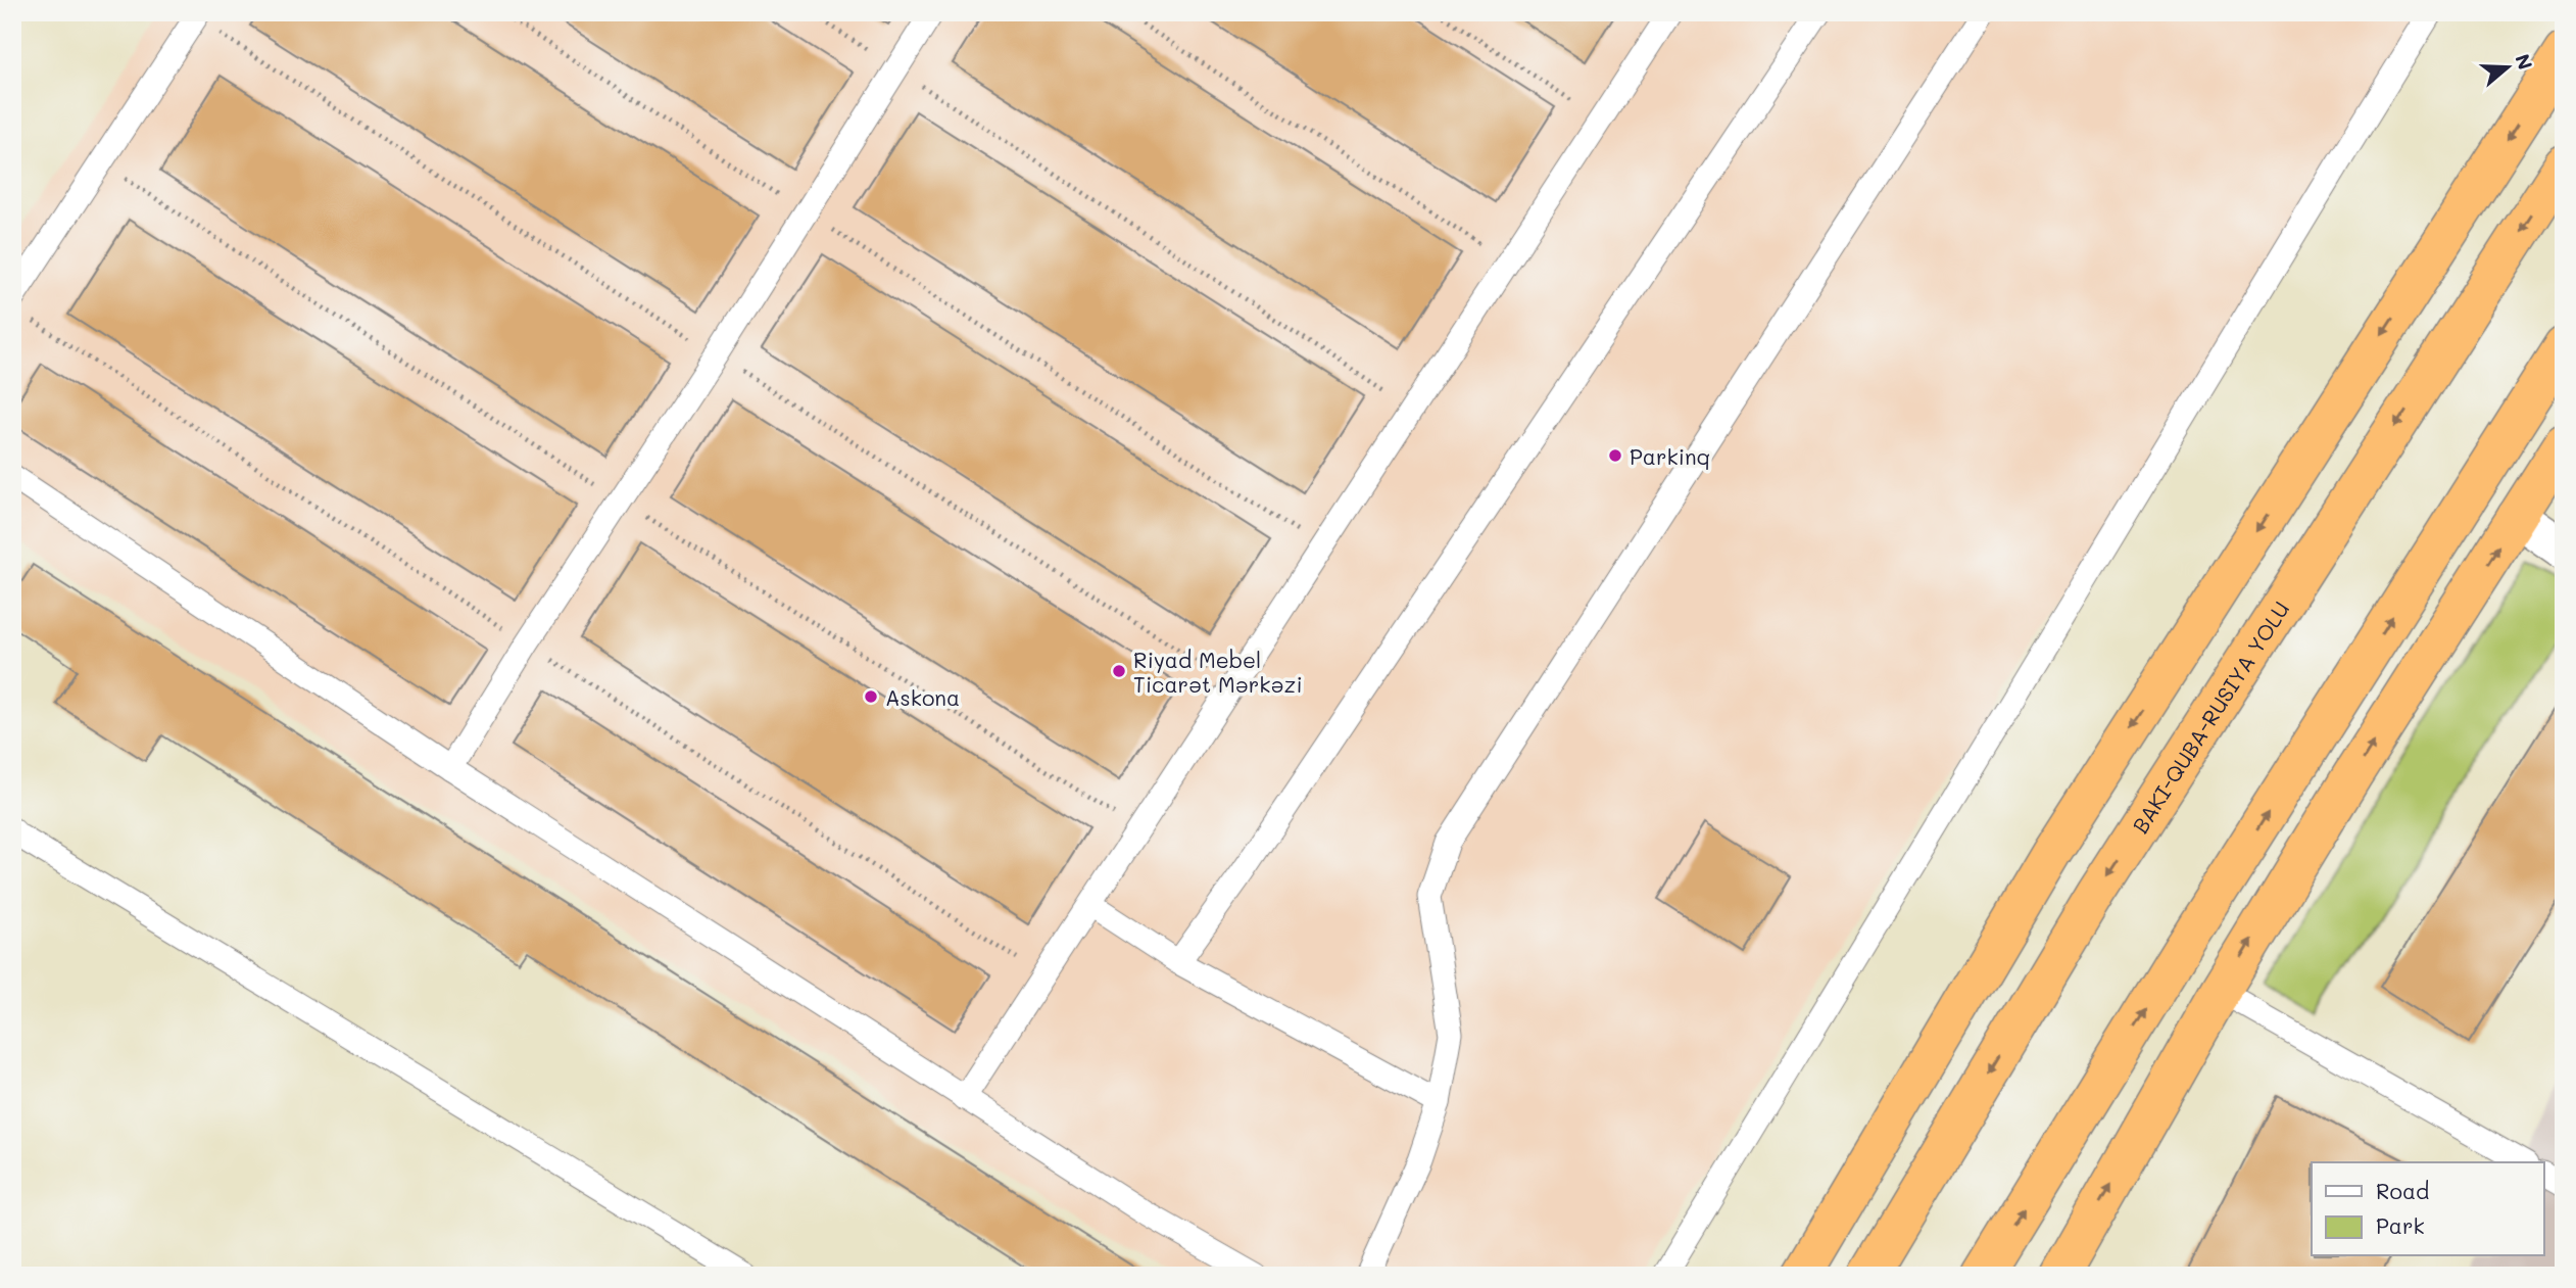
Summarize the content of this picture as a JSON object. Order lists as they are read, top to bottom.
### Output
{
  "places": ["Parkinq", "Riyad Mebel Ticarət Mərkəzi", "Askona"],
  "legend": ["Road", "Park"],
  "north": "right"
}
